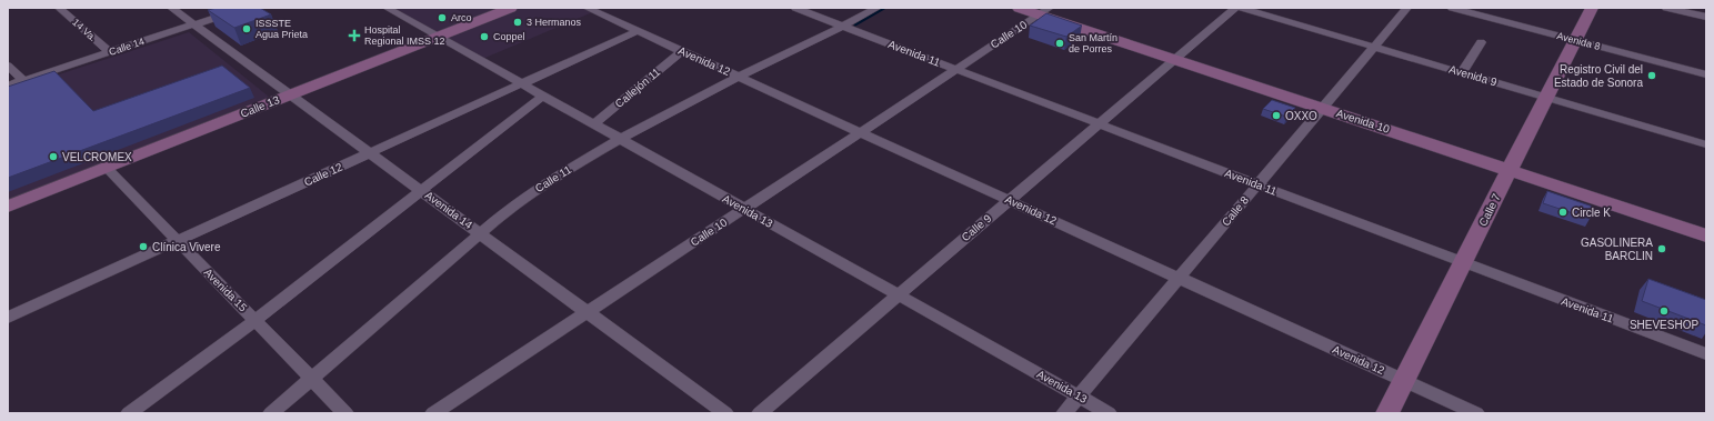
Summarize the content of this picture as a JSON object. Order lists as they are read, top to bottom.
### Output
{
  "streets": {
    "street": [
      "14 Va.",
      "Calle 10",
      "Avenida 8",
      "Calle 14",
      "Avenida 11",
      "Avenida 12",
      "Avenida 9",
      "Callejón 11",
      "Calle 13",
      "Avenida 10",
      "Calle 12",
      "Calle 11",
      "Avenida 14",
      "Calle 7",
      "Avenida 13",
      "Calle 8",
      "Calle 9",
      "Avenida 15"
    ]
  },
  "crossings": [
    ["14 Va.", "Calle 14"],
    ["Calle 10", "Avenida 11"],
    ["Calle 10", "Avenida 12"],
    ["Calle 10", "Avenida 10"],
    ["Calle 10", "Avenida 14"],
    ["Calle 10", "Avenida 13"],
    ["Avenida 8", "Calle 7"],
    ["Calle 14", "Avenida 14"],
    ["Avenida 11", "Calle 11"],
    ["Avenida 11", "Calle 7"],
    ["Avenida 11", "Calle 8"],
    ["Avenida 11", "Calle 9"],
    ["Avenida 12", "Callejón 11"],
    ["Avenida 12", "Calle 12"],
    ["Avenida 12", "Calle 11"],
    ["Avenida 12", "Calle 7"],
    ["Avenida 12", "Calle 8"],
    ["Avenida 12", "Calle 9"],
    ["Avenida 9", "Calle 7"],
    ["Avenida 9", "Calle 8"],
    ["Callejón 11", "Avenida 13"],
    ["Calle 13", "Avenida 14"],
    ["Calle 13", "Avenida 13"],
    ["Calle 13", "Avenida 15"],
    ["Avenida 10", "Calle 7"],
    ["Avenida 10", "Calle 8"],
    ["Avenida 10", "Calle 9"],
    ["Calle 12", "Avenida 14"],
    ["Calle 12", "Avenida 13"],
    ["Calle 12", "Avenida 15"],
    ["Calle 11", "Avenida 14"],
    ["Calle 11", "Avenida 13"],
    ["Calle 11", "Avenida 15"],
    ["Avenida 13", "Calle 8"],
    ["Avenida 13", "Calle 9"]
  ],
  "places": {
    "other": [
      "Arco",
      "3 Hermanos",
      "ISSSTE Agua Prieta",
      "Coppel",
      "San Martín de Porres",
      "Registro Civil del Estado de Sonora",
      "OXXO",
      "VELCROMEX",
      "Circle K",
      "Clínica Vivere",
      "GASOLINERA BARCLIN",
      "SHEVESHOP"
    ],
    "health": ["Hospital Regional IMSS 12"]
  }
}
